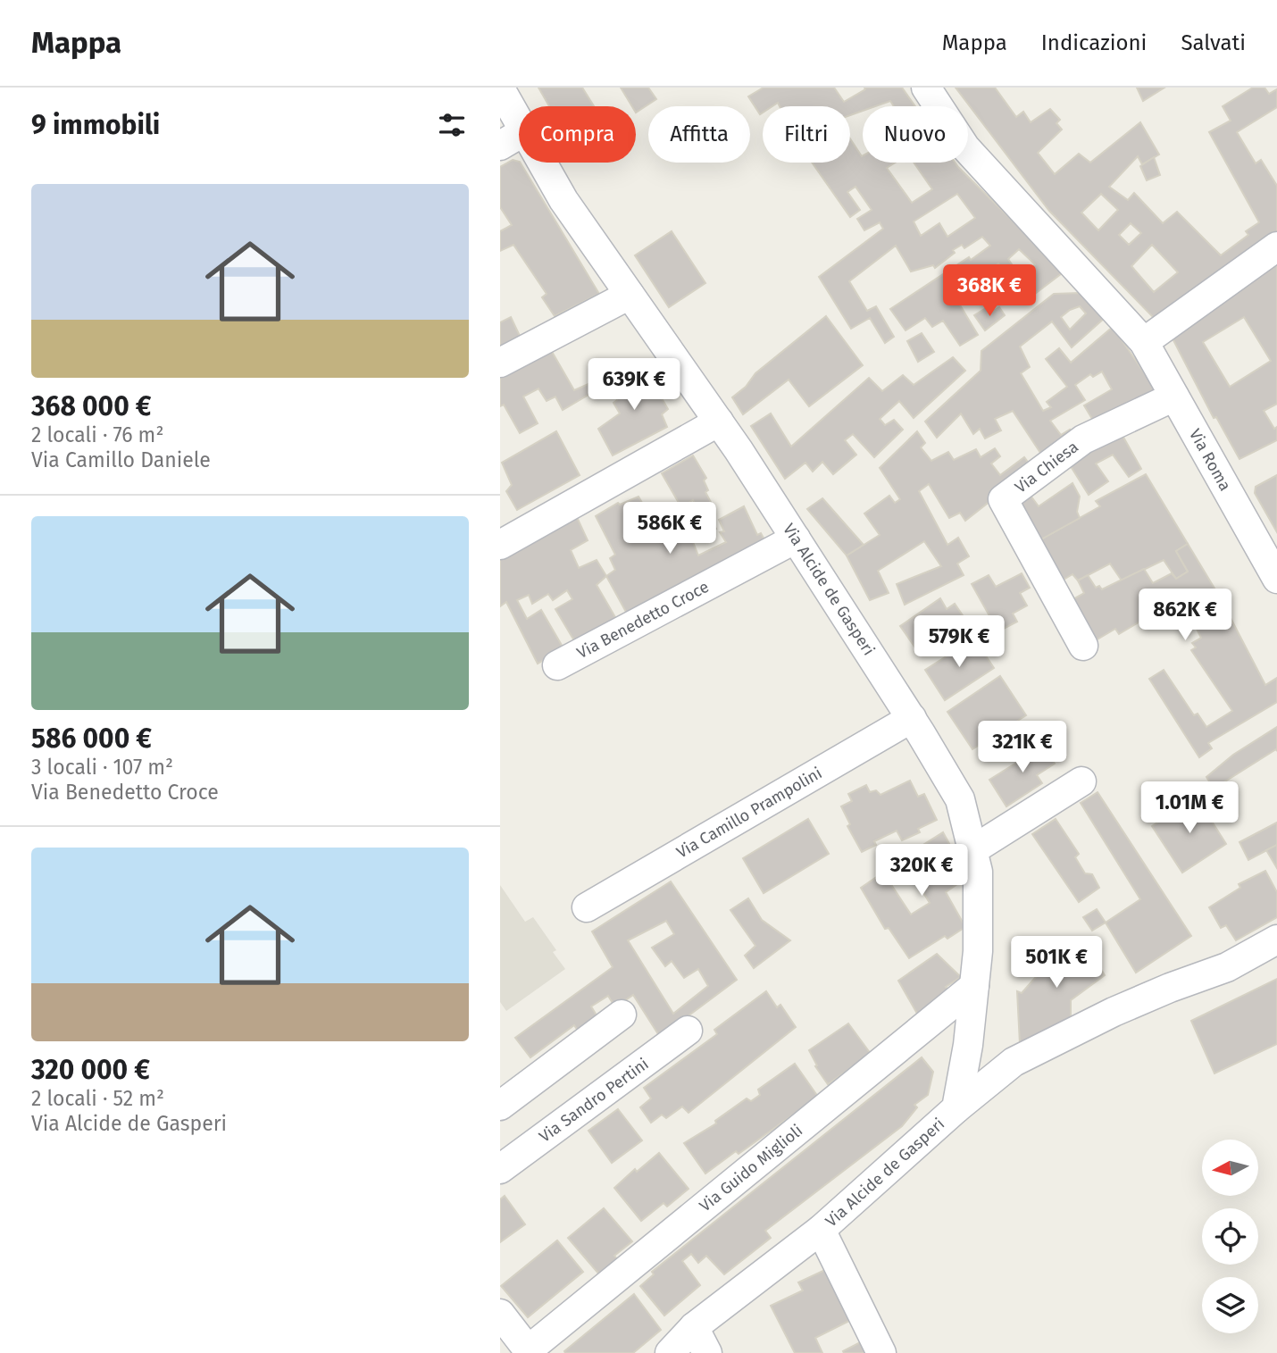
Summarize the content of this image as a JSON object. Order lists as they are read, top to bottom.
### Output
{
  "streets": {
    "street": [
      "Via Roma",
      "Via Chiesa",
      "Via Alcide de Gasperi",
      "Via Benedetto Croce",
      "Via Camillo Prampolini",
      "Via Sandro Pertini",
      "Via Guido Miglioli"
    ]
  },
  "crossings": [
    ["Via Roma", "Via Chiesa"],
    ["Via Alcide de Gasperi", "Via Benedetto Croce"],
    ["Via Alcide de Gasperi", "Via Camillo Prampolini"],
    ["Via Alcide de Gasperi", "Via Guido Miglioli"]
  ],
  "north": "left",
  "page": {
    "header": "Mappa",
    "nav": ["Mappa", "Indicazioni", "Salvati"],
    "heading": "9 immobili",
    "chip": [
      "Compra",
      "Affitta",
      "Filtri",
      "Nuovo"
    ],
    "list": [
      {
        "name": "368 000 €",
        "note": "2 locali · 76 m² · Via Camillo Daniele"
      },
      {
        "name": "586 000 €",
        "note": "3 locali · 107 m² · Via Benedetto Croce"
      },
      {
        "name": "320 000 €",
        "note": "2 locali · 52 m² · Via Alcide de Gasperi"
      }
    ],
    "price": [
      "368K €",
      "639K €",
      "586K €",
      "862K €",
      "579K €",
      "321K €",
      "1.01M €",
      "320K €",
      "501K €"
    ]
  }
}
